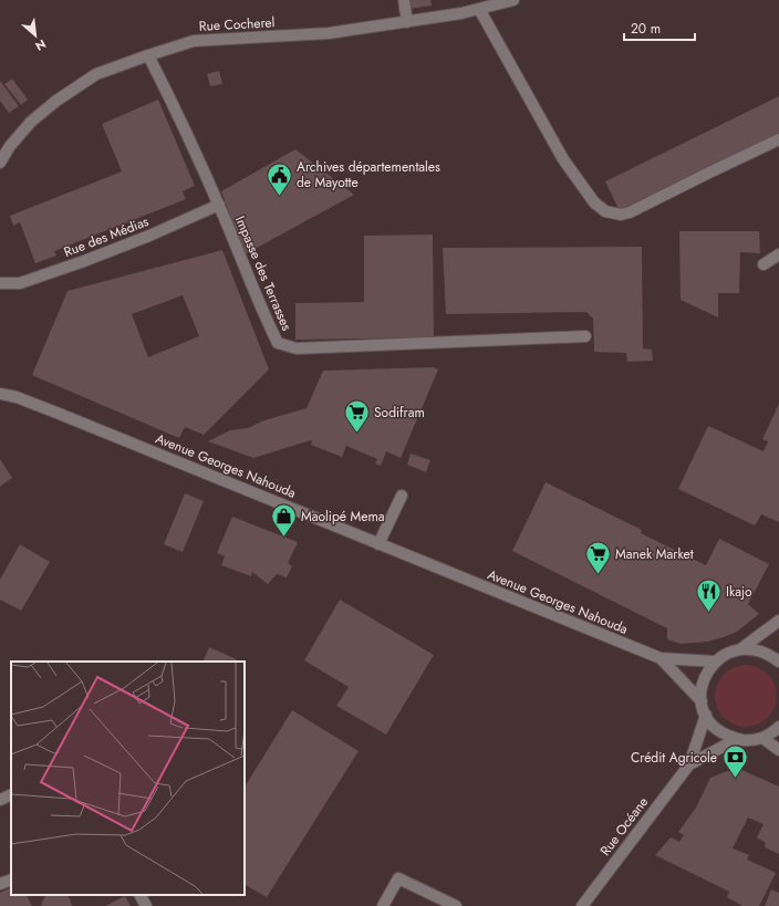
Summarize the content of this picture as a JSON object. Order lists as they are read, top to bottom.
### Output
{
  "streets": {
    "street": [
      "Rue Cocherel",
      "Rue des Médias",
      "Impasse des Terrasses",
      "Avenue Georges Nahouda",
      "Rue Océane"
    ]
  },
  "crossings": [
    ["Rue Cocherel", "Impasse des Terrasses"],
    ["Rue des Médias", "Impasse des Terrasses"]
  ],
  "places": {
    "public building": ["Archives départementales de Mayotte"],
    "supermarket": ["Sodifram", "Manek Market"],
    "shop": ["Maolipé Mema"],
    "restaurant": ["Ikajo"],
    "bank": ["Crédit Agricole"]
  },
  "scale_bar": "20 m",
  "north": "bottom right"
}
